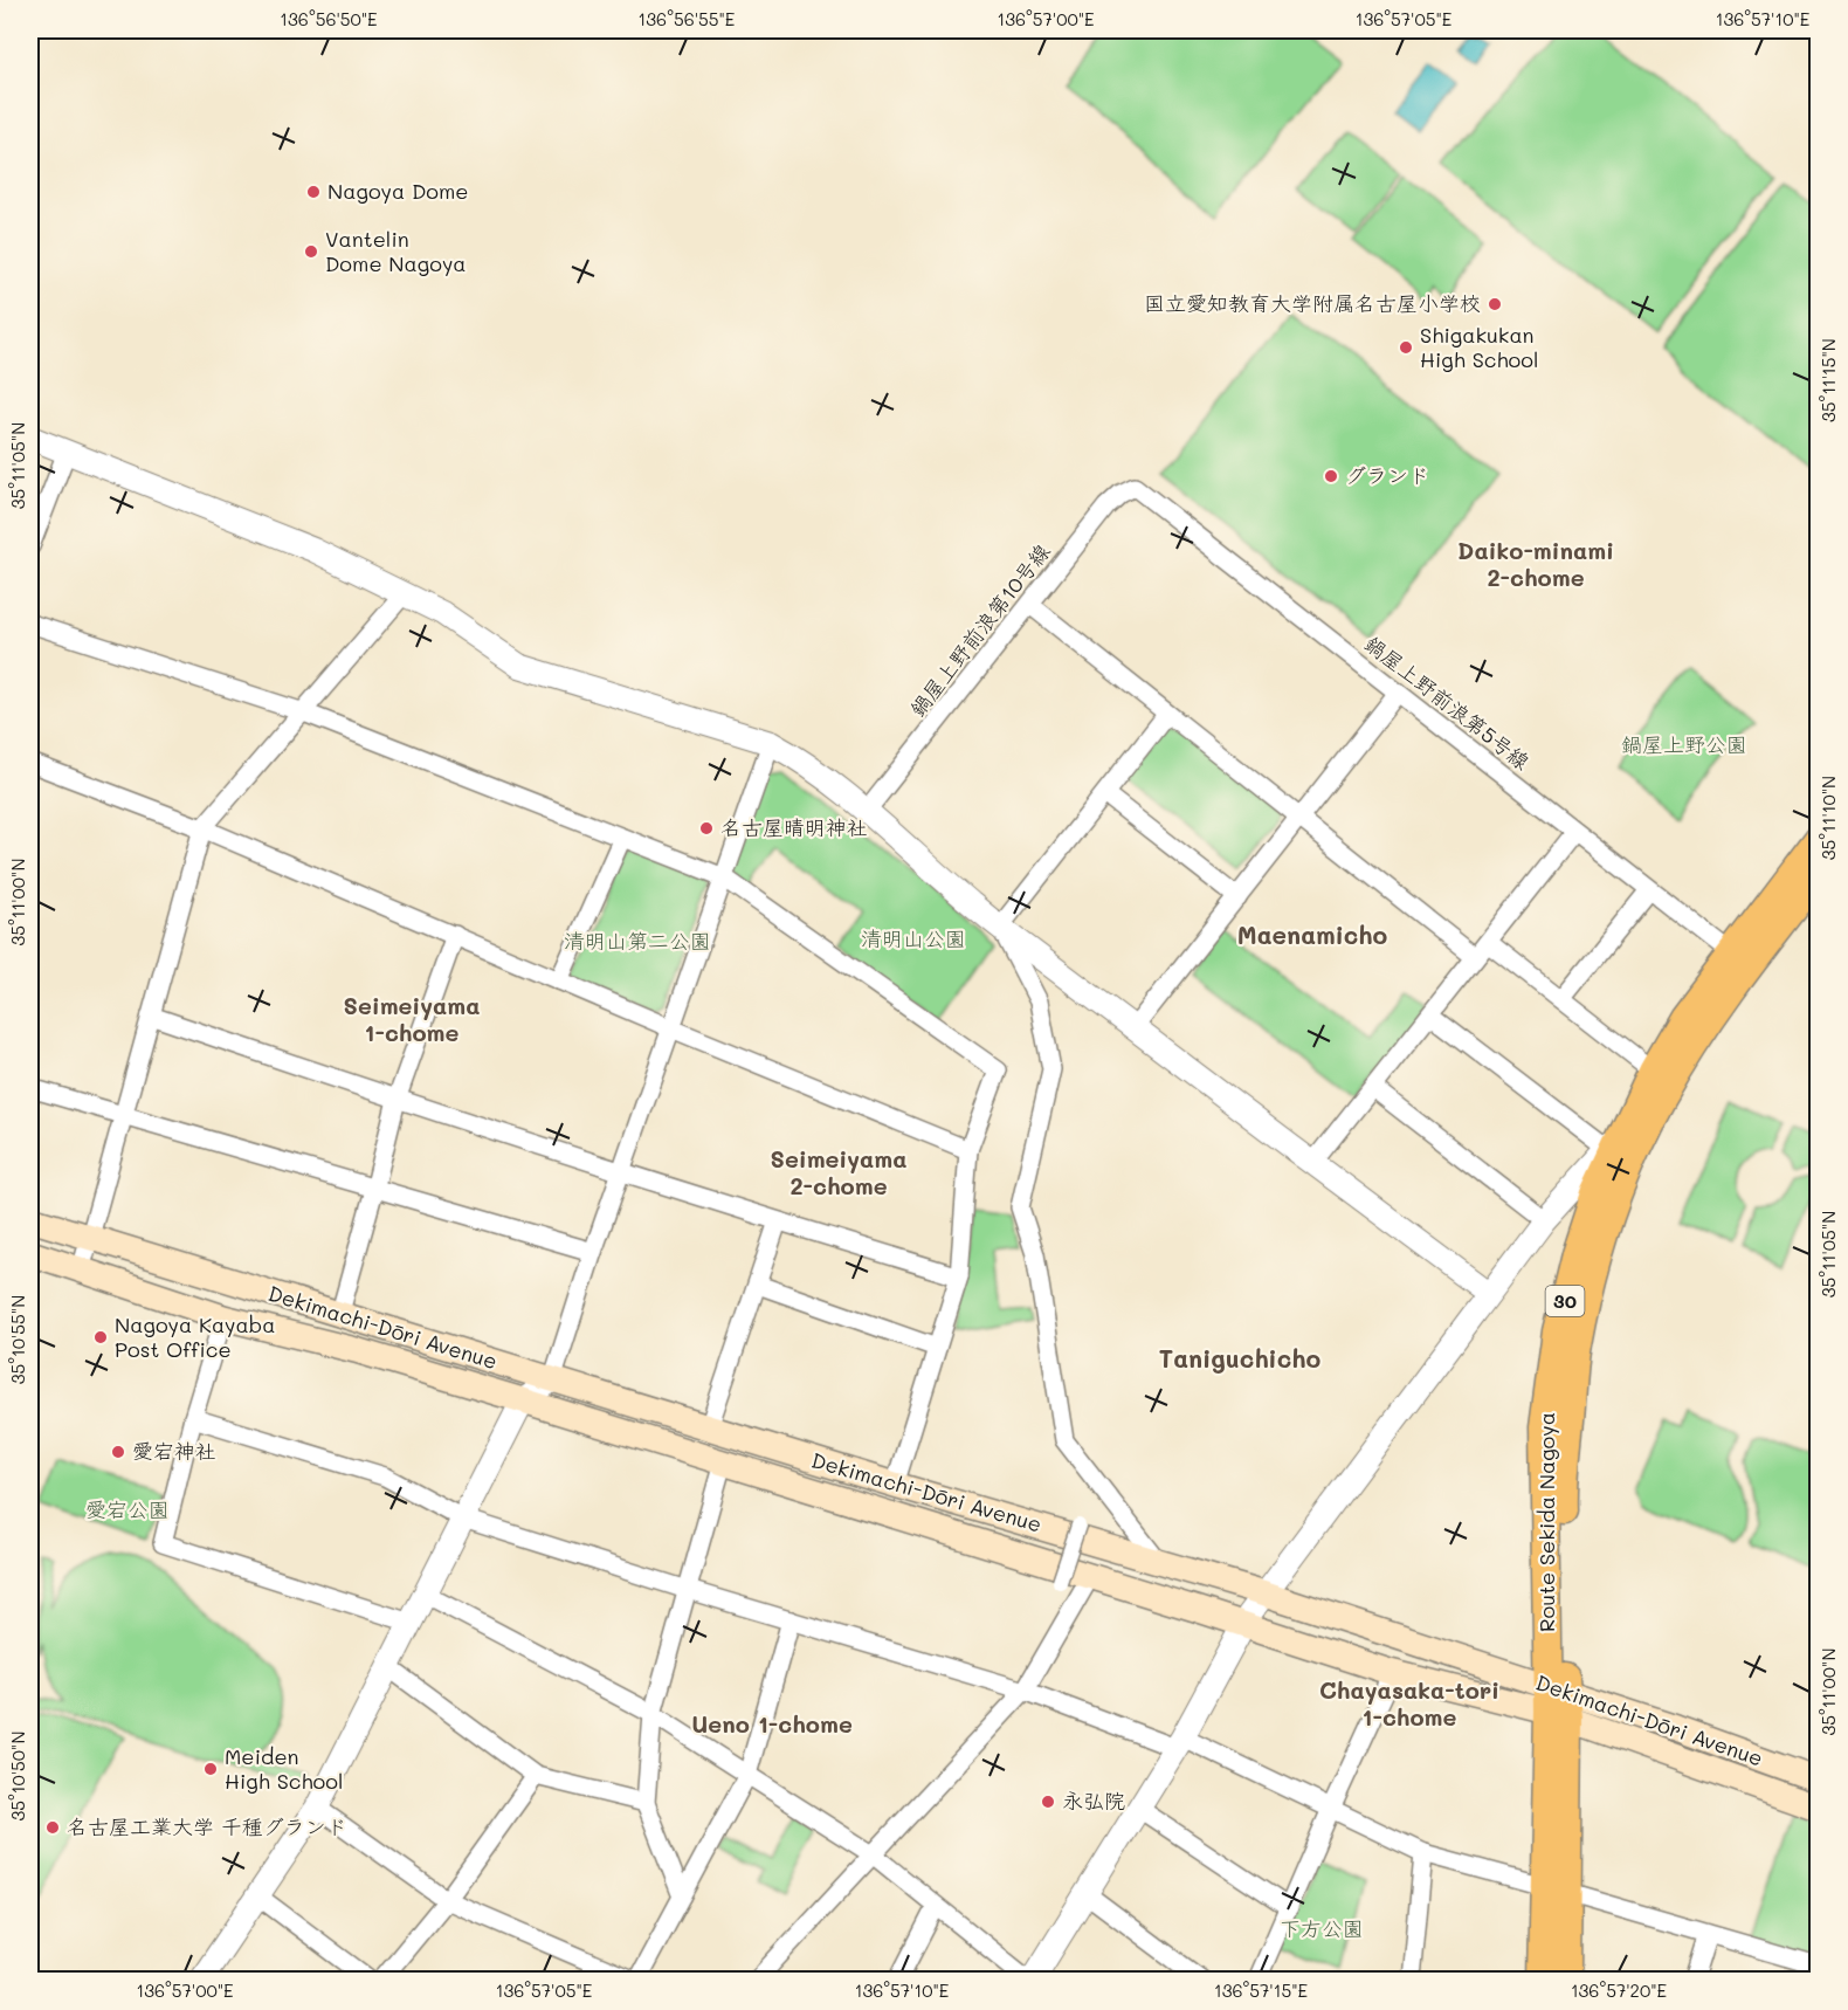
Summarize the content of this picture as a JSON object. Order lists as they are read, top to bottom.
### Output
{
  "streets": {
    "main road": ["30", "Dekimachi-Dōri Avenue", "Route Sekida Nagoya"],
    "street": ["鍋屋上野前浪第10号線", "鍋屋上野前浪第5号線"]
  },
  "crossings": [
    ["鍋屋上野前浪第10号線", "鍋屋上野前浪第5号線"],
    ["鍋屋上野前浪第5号線", "Route Sekida Nagoya"],
    ["Dekimachi-Dōri Avenue", "Route Sekida Nagoya"]
  ],
  "districts": [
    "Daiko-minami 2-chome",
    "Maenamicho",
    "Seimeiyama 1-chome",
    "Seimeiyama 2-chome",
    "Taniguchicho",
    "Chayasaka-tori 1-chome",
    "Ueno 1-chome"
  ],
  "parks": [
    "鍋屋上野公園",
    "清明山公園",
    "清明山第二公園",
    "愛宕公園",
    "下方公園"
  ],
  "places": [
    "Nagoya Dome",
    "Vantelin Dome Nagoya",
    "国立愛知教育大学附属名古屋小学校",
    "Shigakukan High School",
    "グランド",
    "名古屋晴明神社",
    "Nagoya Kayaba Post Office",
    "愛宕神社",
    "Meiden High School",
    "永弘院",
    "名古屋工業大学 千種グランド"
  ],
  "coordinates": [
    "136°56'50\"E",
    "136°56'55\"E",
    "136°57'00\"E",
    "136°57'05\"E",
    "136°57'10\"E",
    "35°11'15\"N",
    "35°11'05\"N",
    "35°11'10\"N",
    "35°11'00\"N",
    "35°10'55\"N",
    "35°10'50\"N",
    "136°57'15\"E",
    "136°57'20\"E"
  ]
}
